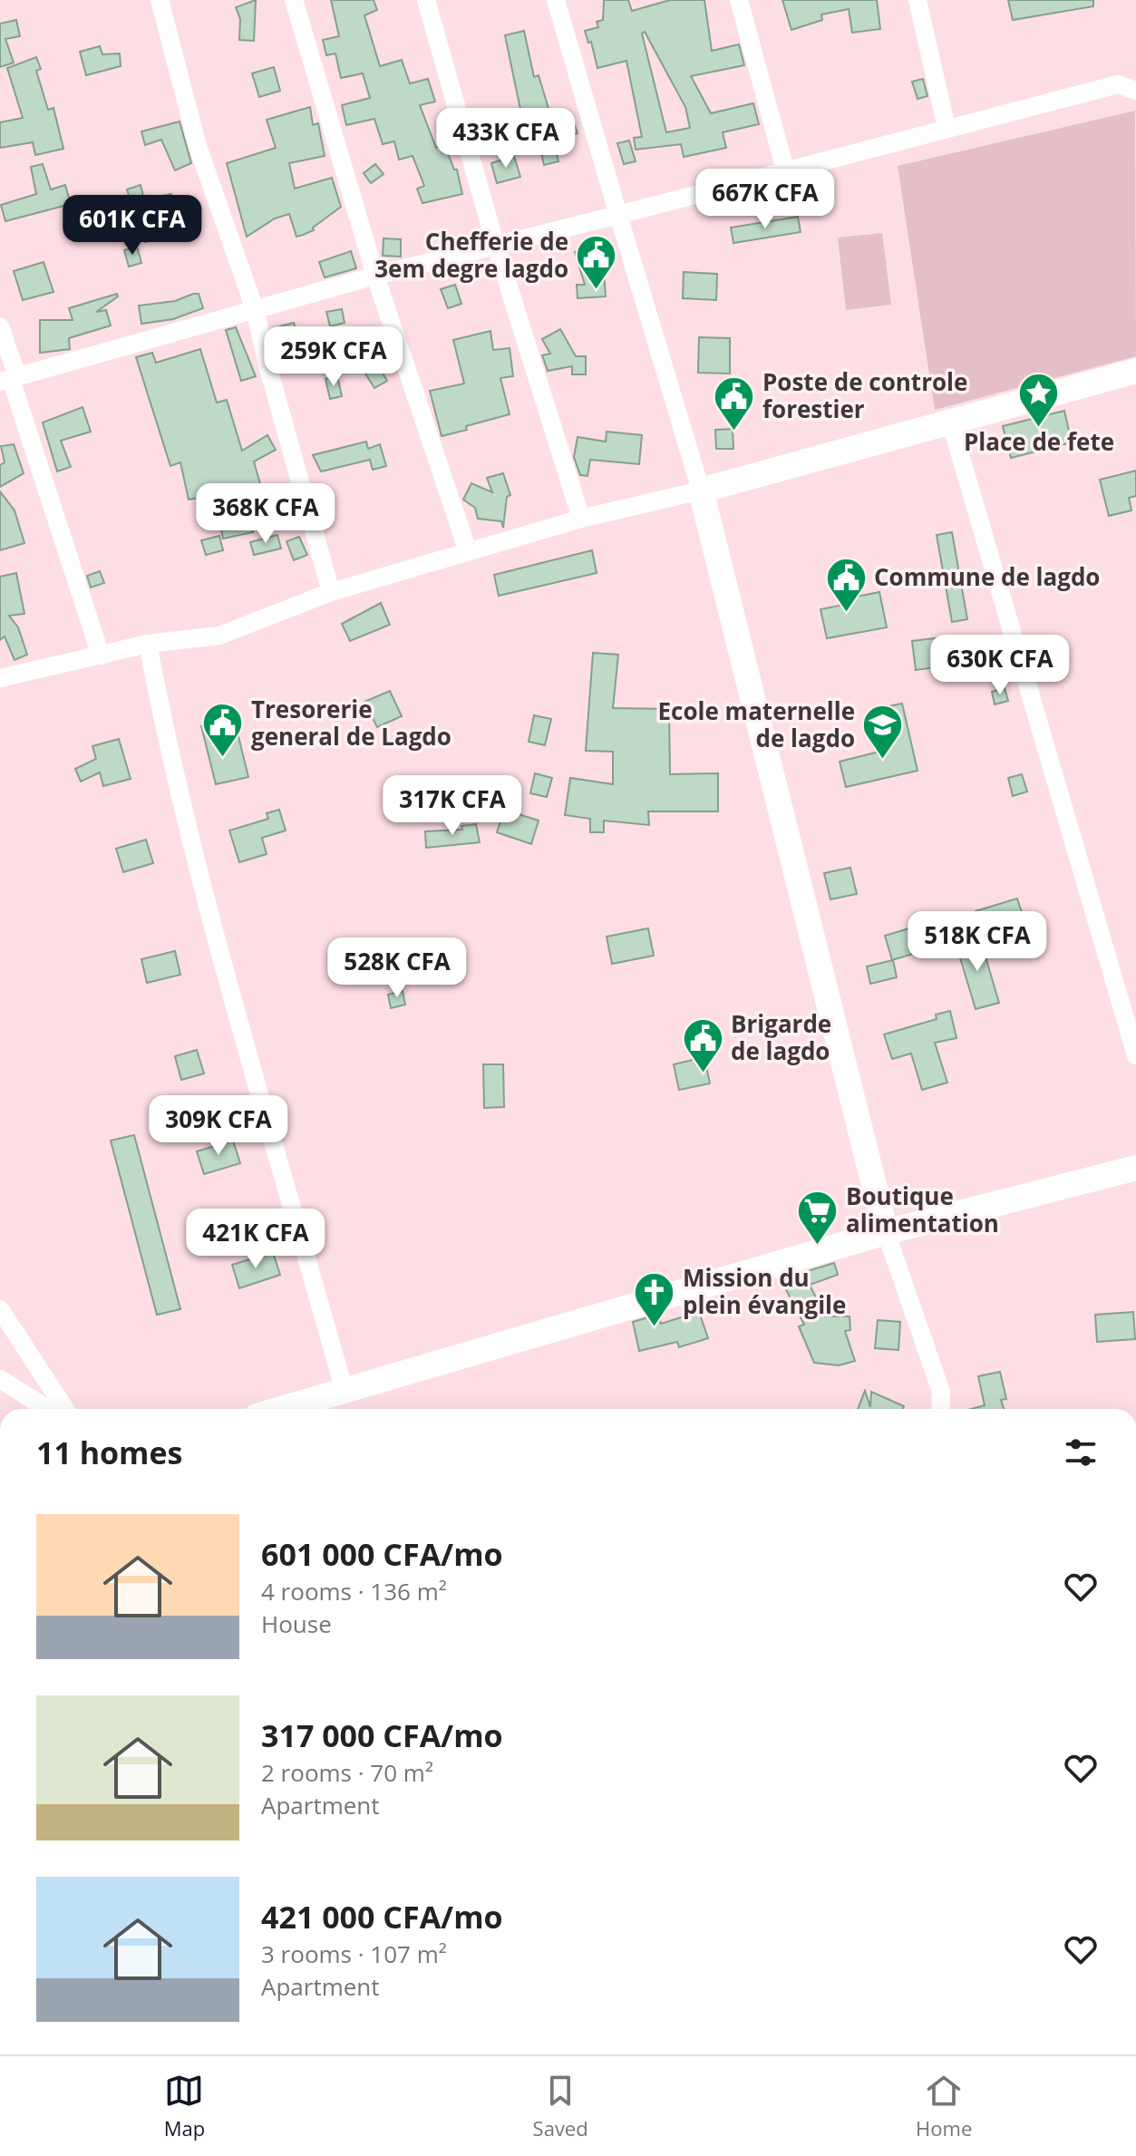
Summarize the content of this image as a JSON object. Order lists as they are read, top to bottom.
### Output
{
  "places": {
    "public building": [
      "Chefferie de 3em degre lagdo",
      "Poste de controle forestier",
      "Commune de lagdo",
      "Tresorerie general de Lagdo",
      "Brigarde de lagdo"
    ],
    "place": ["Place de fete"],
    "school or university": ["Ecole maternelle de lagdo"],
    "supermarket": ["Boutique alimentation"],
    "church": ["Mission du plein évangile"]
  },
  "page": {
    "price": [
      "433K CFA",
      "667K CFA",
      "601K CFA",
      "259K CFA",
      "368K CFA",
      "630K CFA",
      "317K CFA",
      "518K CFA",
      "528K CFA",
      "309K CFA",
      "421K CFA"
    ],
    "heading": "11 homes",
    "list": [
      {
        "name": "601 000 CFA/mo",
        "note": "4 rooms · 136 m² · House"
      },
      {
        "name": "317 000 CFA/mo",
        "note": "2 rooms · 70 m² · Apartment"
      },
      {
        "name": "421 000 CFA/mo",
        "note": "3 rooms · 107 m² · Apartment"
      }
    ],
    "tabs": ["Map", "Saved", "Home"]
  }
}
